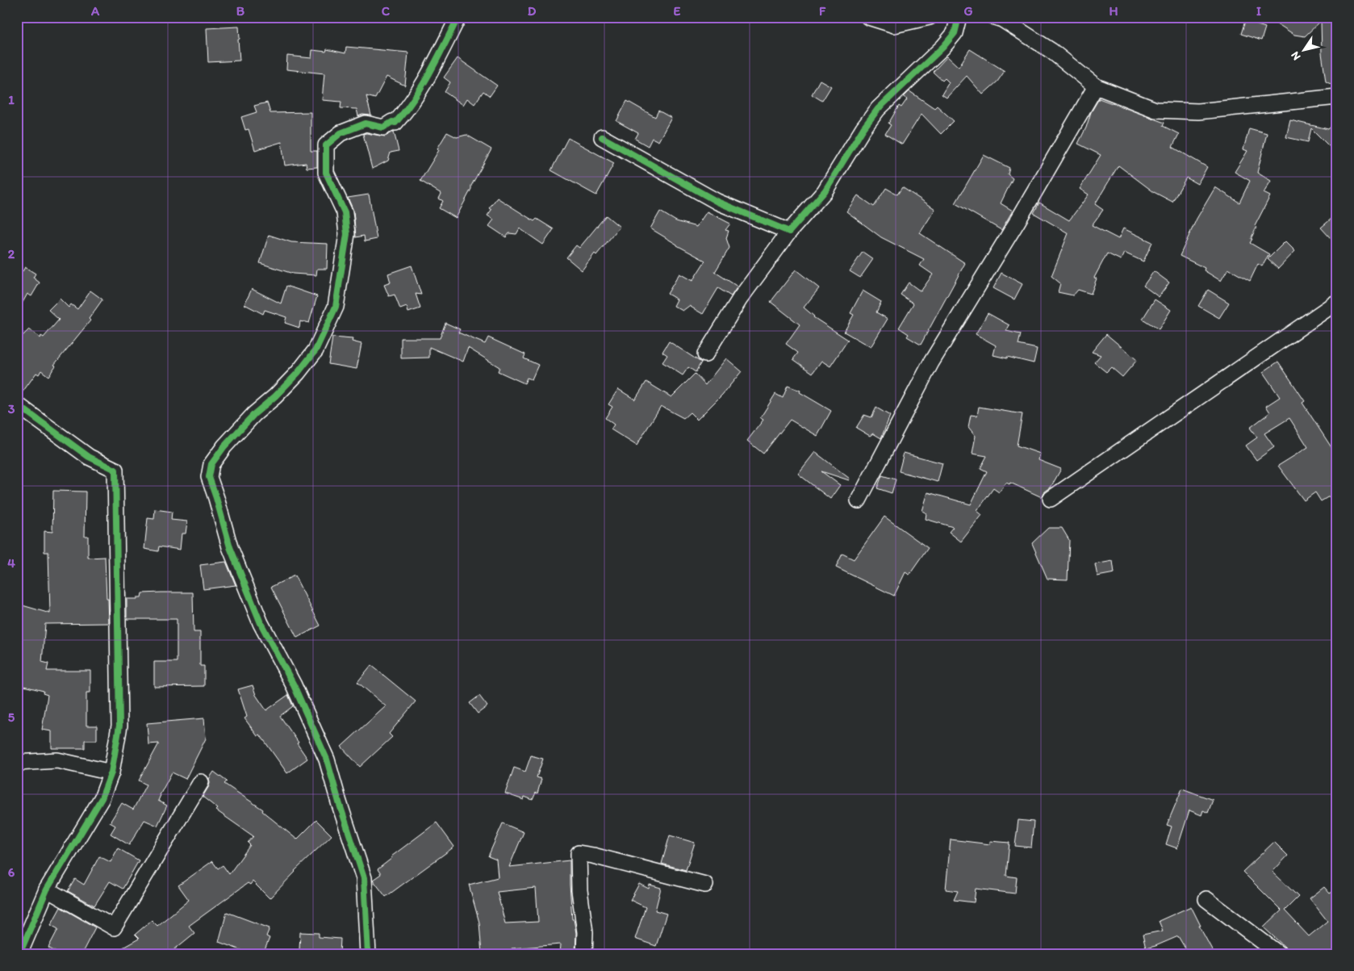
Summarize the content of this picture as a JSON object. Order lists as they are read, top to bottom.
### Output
{
  "north": "bottom left",
  "grid": {
    "columns": [
      "A",
      "B",
      "C",
      "D",
      "E",
      "F",
      "G",
      "H",
      "I"
    ],
    "rows": [
      "1",
      "2",
      "3",
      "4",
      "5",
      "6"
    ]
  }
}
